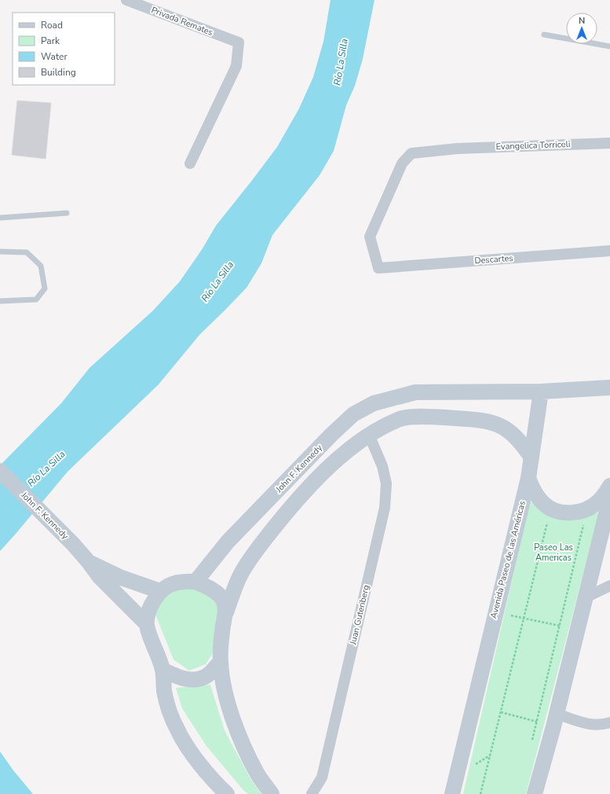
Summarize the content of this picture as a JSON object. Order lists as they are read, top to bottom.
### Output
{
  "streets": {
    "street": [
      "Privada Remates",
      "Evangelica Torriceli",
      "Descartes",
      "John F. Kennedy",
      "Avenida Paseo de las Américas",
      "Juan Guteriberg"
    ]
  },
  "crossings": [
    ["Evangelica Torriceli", "Descartes"],
    ["John F. Kennedy", "Avenida Paseo de las Américas"]
  ],
  "water": ["Río La Silla"],
  "parks": ["Paseo Las Americas"],
  "legend": [
    "Road",
    "Park",
    "Water",
    "Building"
  ],
  "north": "top"
}
